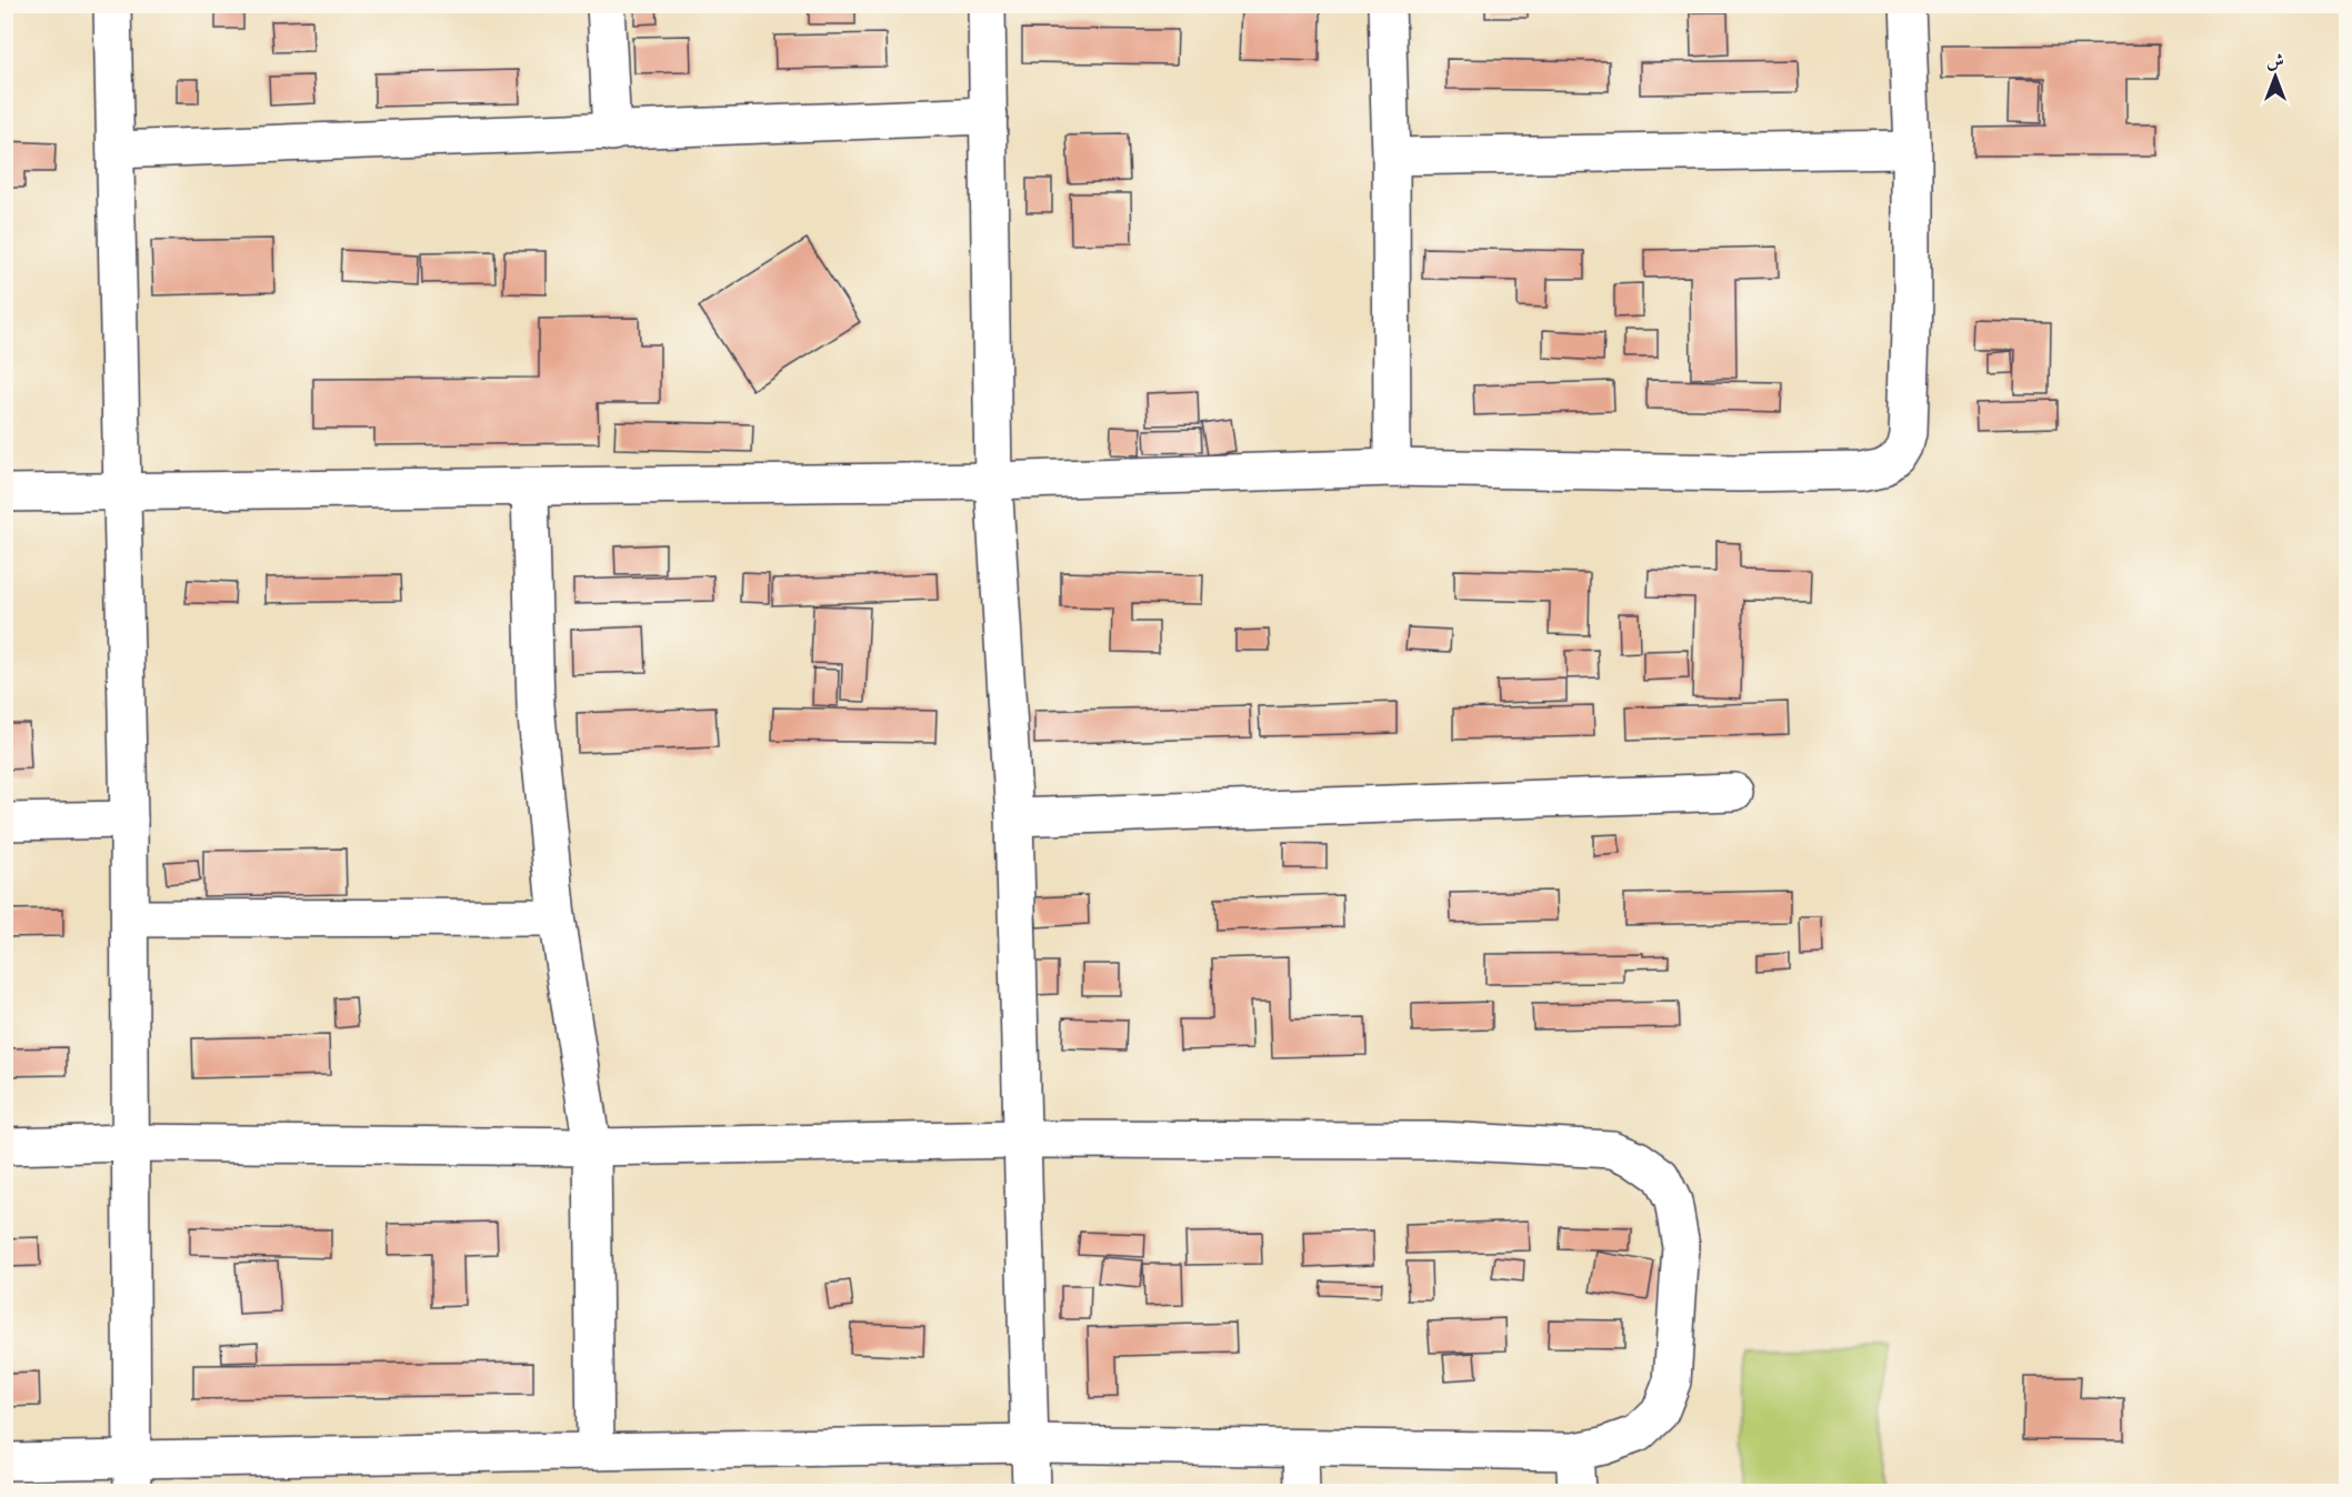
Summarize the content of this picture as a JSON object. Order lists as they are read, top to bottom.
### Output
{
  "north": "top"
}
